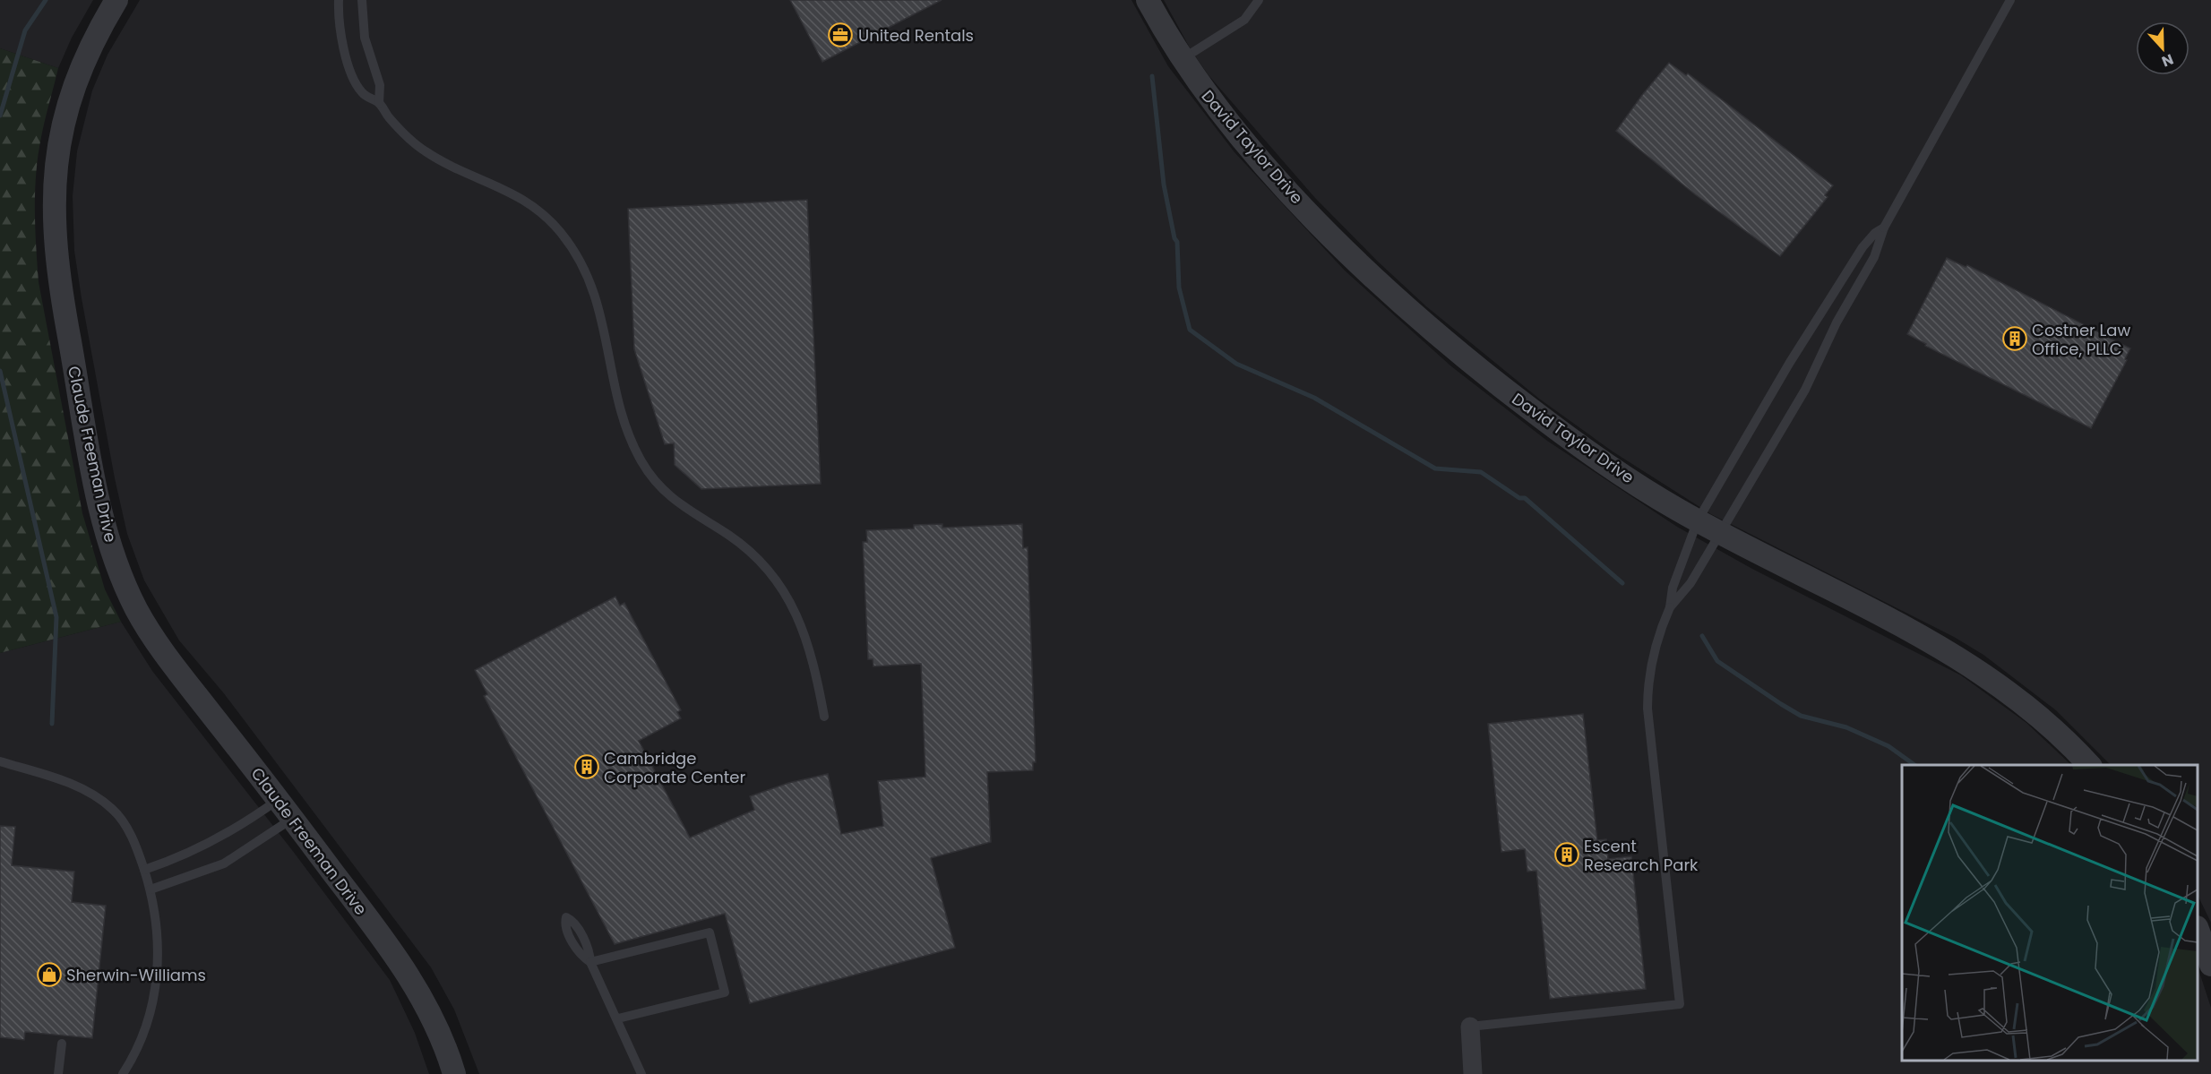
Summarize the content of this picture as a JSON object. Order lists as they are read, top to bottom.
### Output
{
  "streets": {
    "street": ["David Taylor Drive", "Claude Freeman Drive"]
  },
  "places": {
    "office": ["United Rentals"],
    "building": ["Costner Law Office, PLLC", "Cambridge Corporate Center", "Escent Research Park"],
    "shop": ["Sherwin-Williams"]
  },
  "north": "bottom"
}
